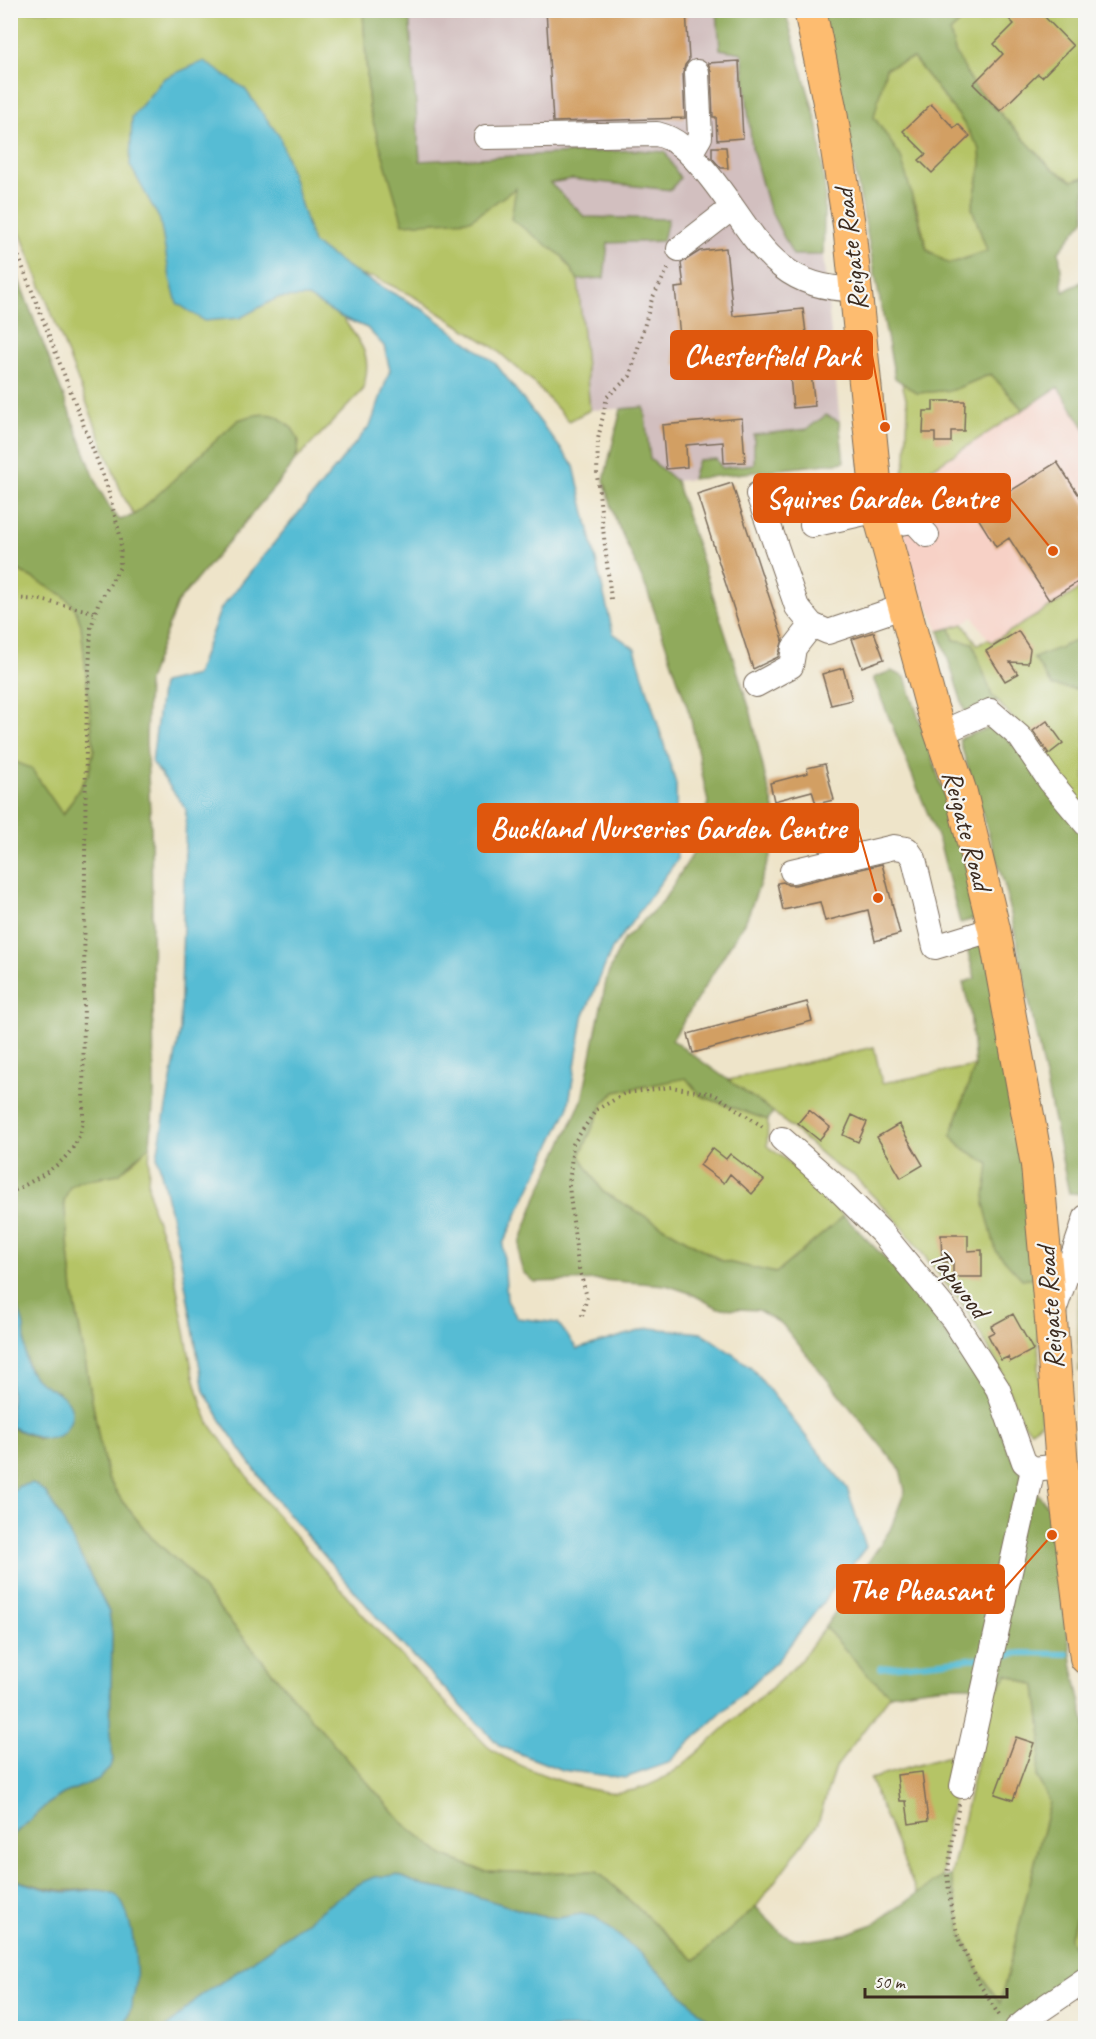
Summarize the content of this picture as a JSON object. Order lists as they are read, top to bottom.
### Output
{
  "streets": {
    "main road": ["Reigate Road"],
    "street": ["Tapwood"]
  },
  "crossings": [
    ["Reigate Road", "Tapwood"]
  ],
  "places": [
    "Chesterfield Park",
    "Squires Garden Centre",
    "Buckland Nurseries Garden Centre",
    "The Pheasant"
  ],
  "scale_bar": "50 m"
}
